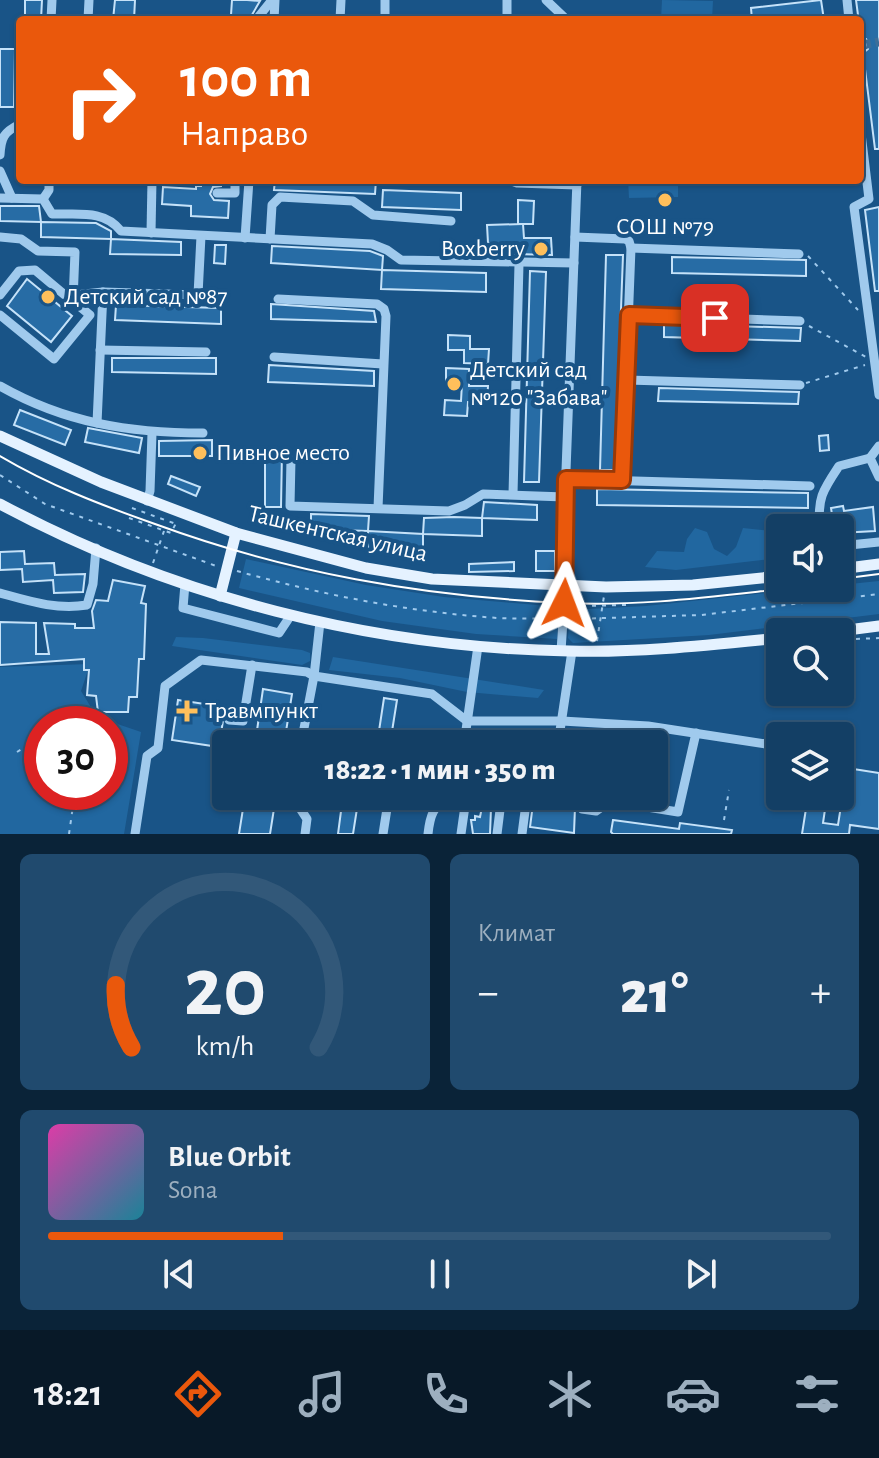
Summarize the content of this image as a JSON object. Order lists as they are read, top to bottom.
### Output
{
  "streets": {
    "main road": ["Ташкентская улица"]
  },
  "places": {
    "other": [
      "СОШ №79",
      "Boxberry",
      "Детский сад №87",
      "Детский сад №120 \"Забава\"",
      "Пивное место"
    ],
    "health": ["Травмпункт"]
  },
  "page": {
    "turn": ["100 m", "Направо"],
    "limit": "30",
    "trip": "18:22 · 1 мин · 350 m",
    "tile": "Климат",
    "heat": ["−", "21°", "+"],
    "song": ["Blue Orbit", "Sona"],
    "tabs": "18:21",
    "gauge": ["20", "km/h"]
  }
}
